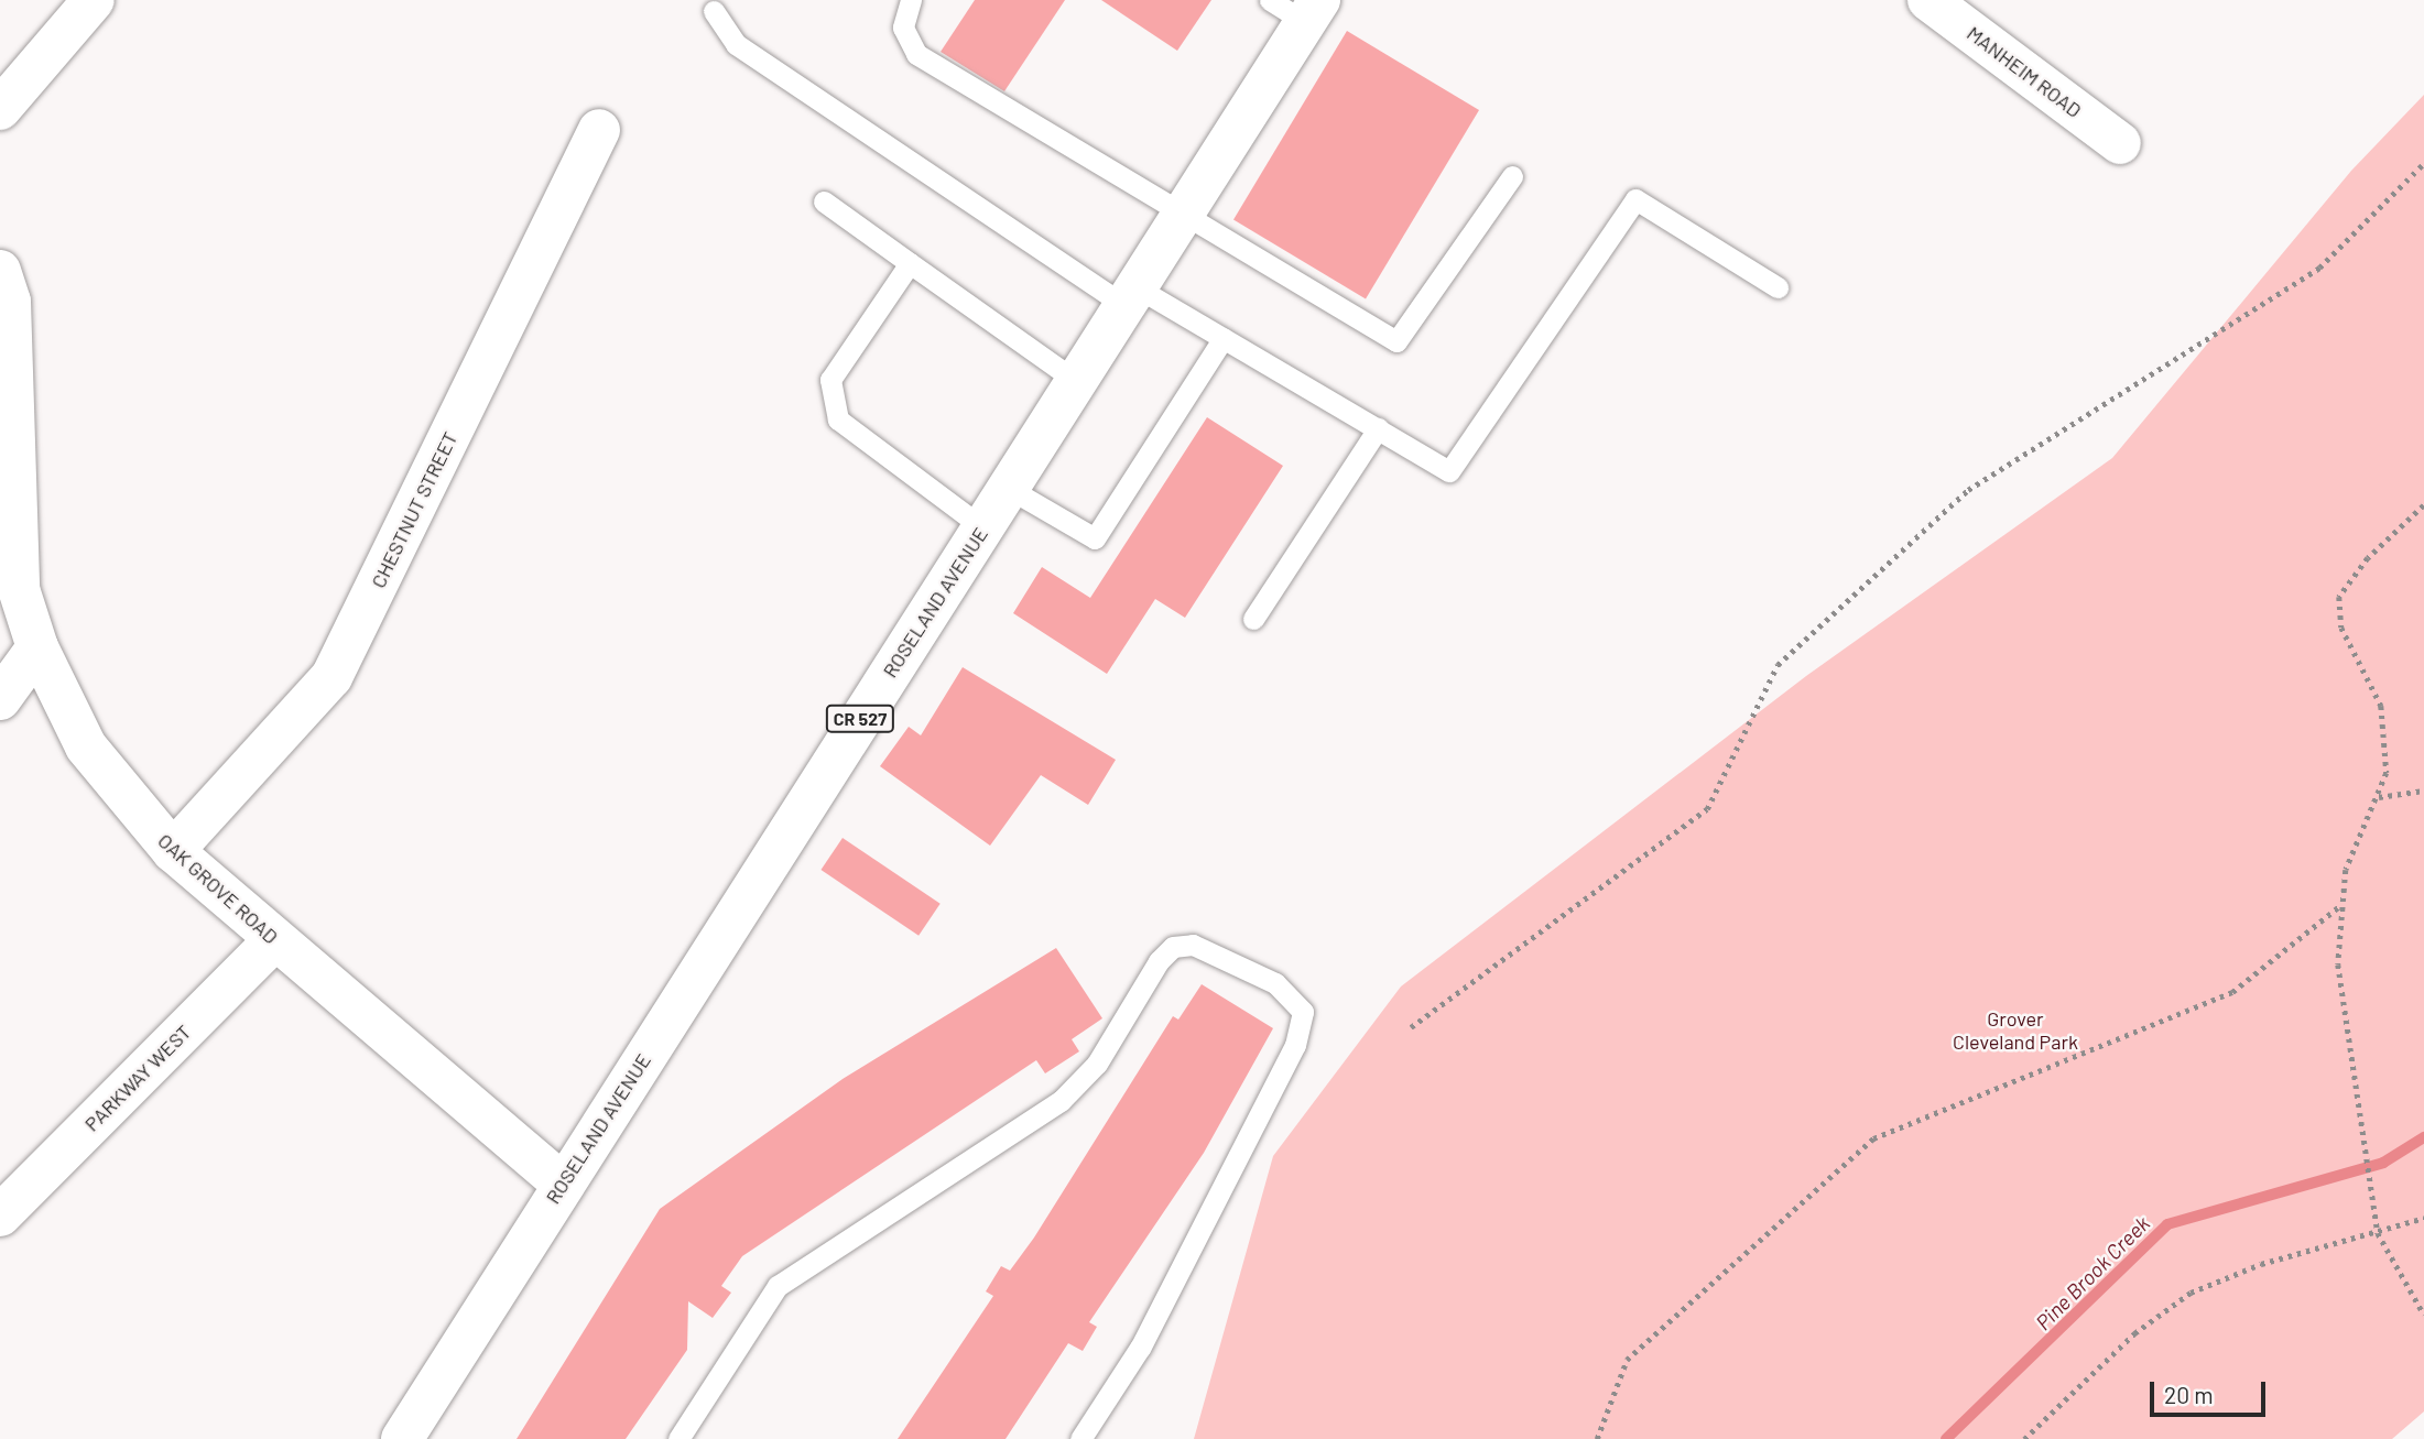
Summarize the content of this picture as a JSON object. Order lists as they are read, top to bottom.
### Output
{
  "streets": {
    "street": [
      "MANHEIM ROAD",
      "CHESTNUT STREET",
      "ROSELAND AVENUE",
      "CR 527",
      "OAK GROVE ROAD",
      "PARKWAY WEST"
    ]
  },
  "crossings": [
    ["CHESTNUT STREET", "OAK GROVE ROAD"],
    ["ROSELAND AVENUE", "OAK GROVE ROAD"],
    ["OAK GROVE ROAD", "PARKWAY WEST"]
  ],
  "water": ["Pine Brook Creek"],
  "parks": ["Grover Cleveland Park"],
  "scale_bar": "20 m"
}
